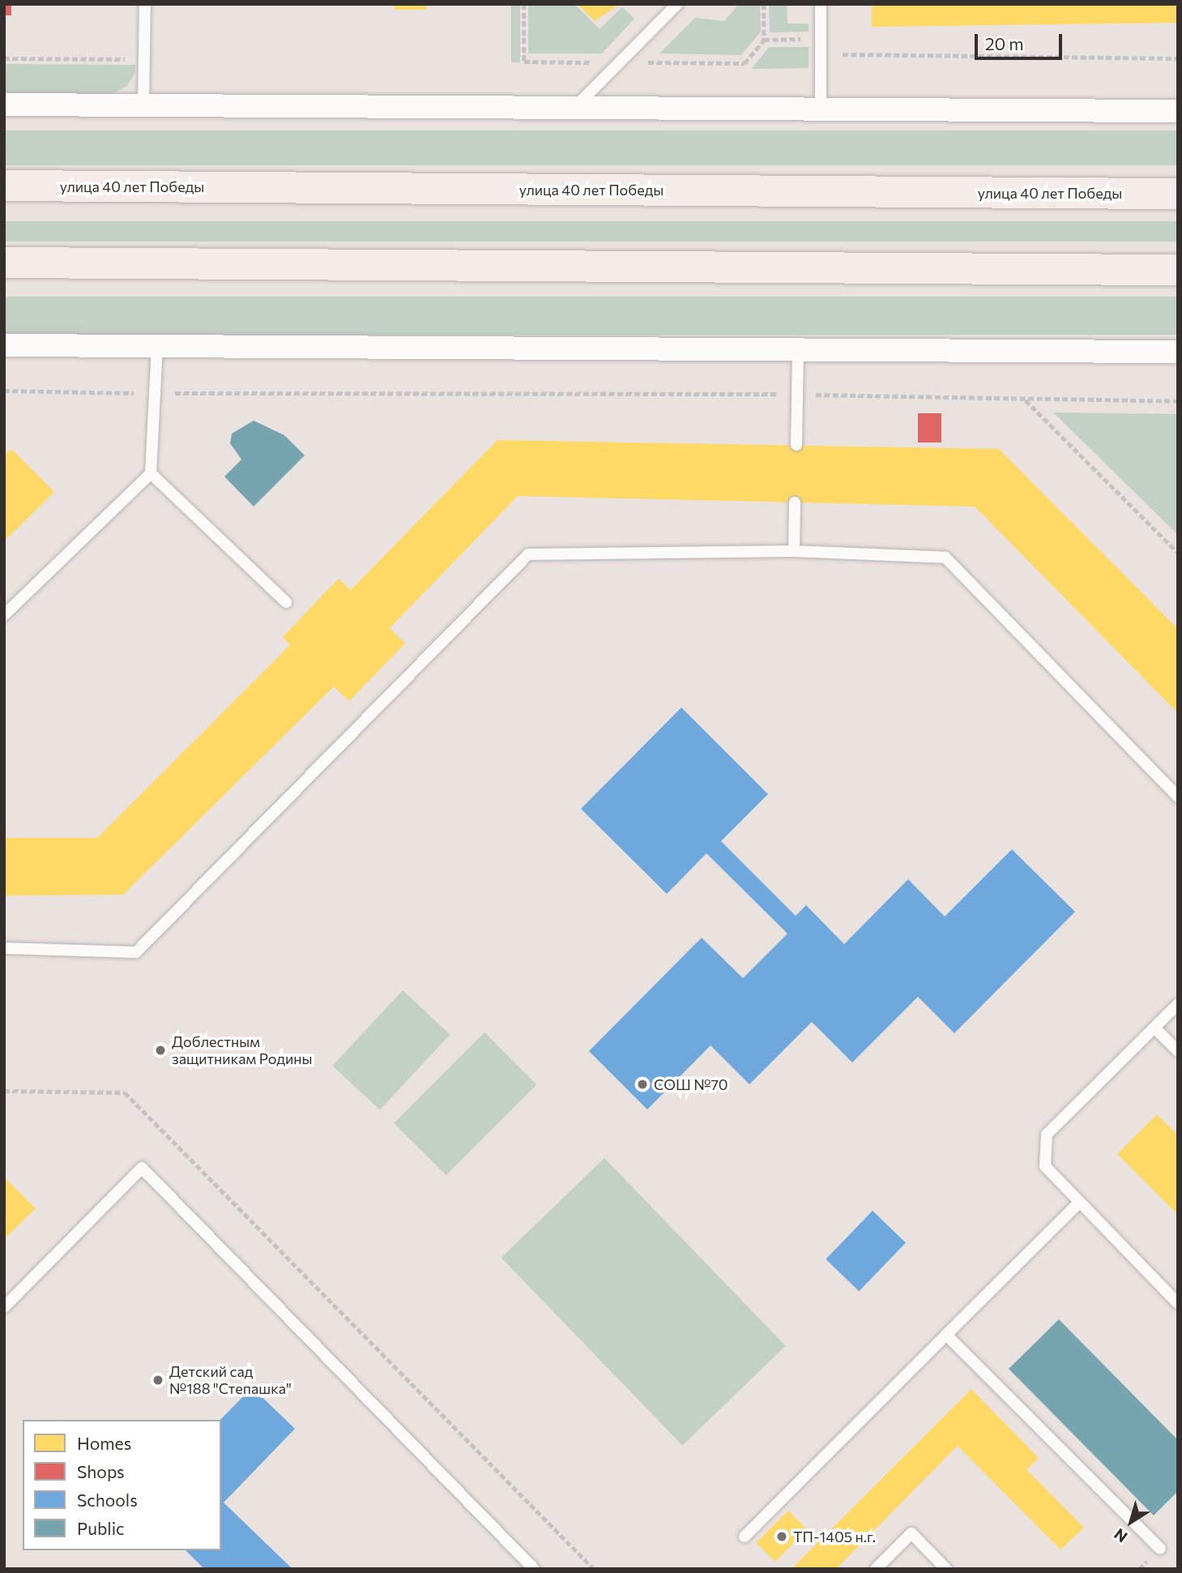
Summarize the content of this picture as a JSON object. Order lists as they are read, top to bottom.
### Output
{
  "streets": {
    "main road": ["улица 40 лет Победы"]
  },
  "places": [
    "Доблестным защитникам Родины",
    "СОШ №70",
    "Детский сад №188 \"Степашка\"",
    "ТП-1405 н.г."
  ],
  "legend": [
    "Homes",
    "Shops",
    "Schools",
    "Public"
  ],
  "scale_bar": "20 m",
  "north": "bottom left"
}
